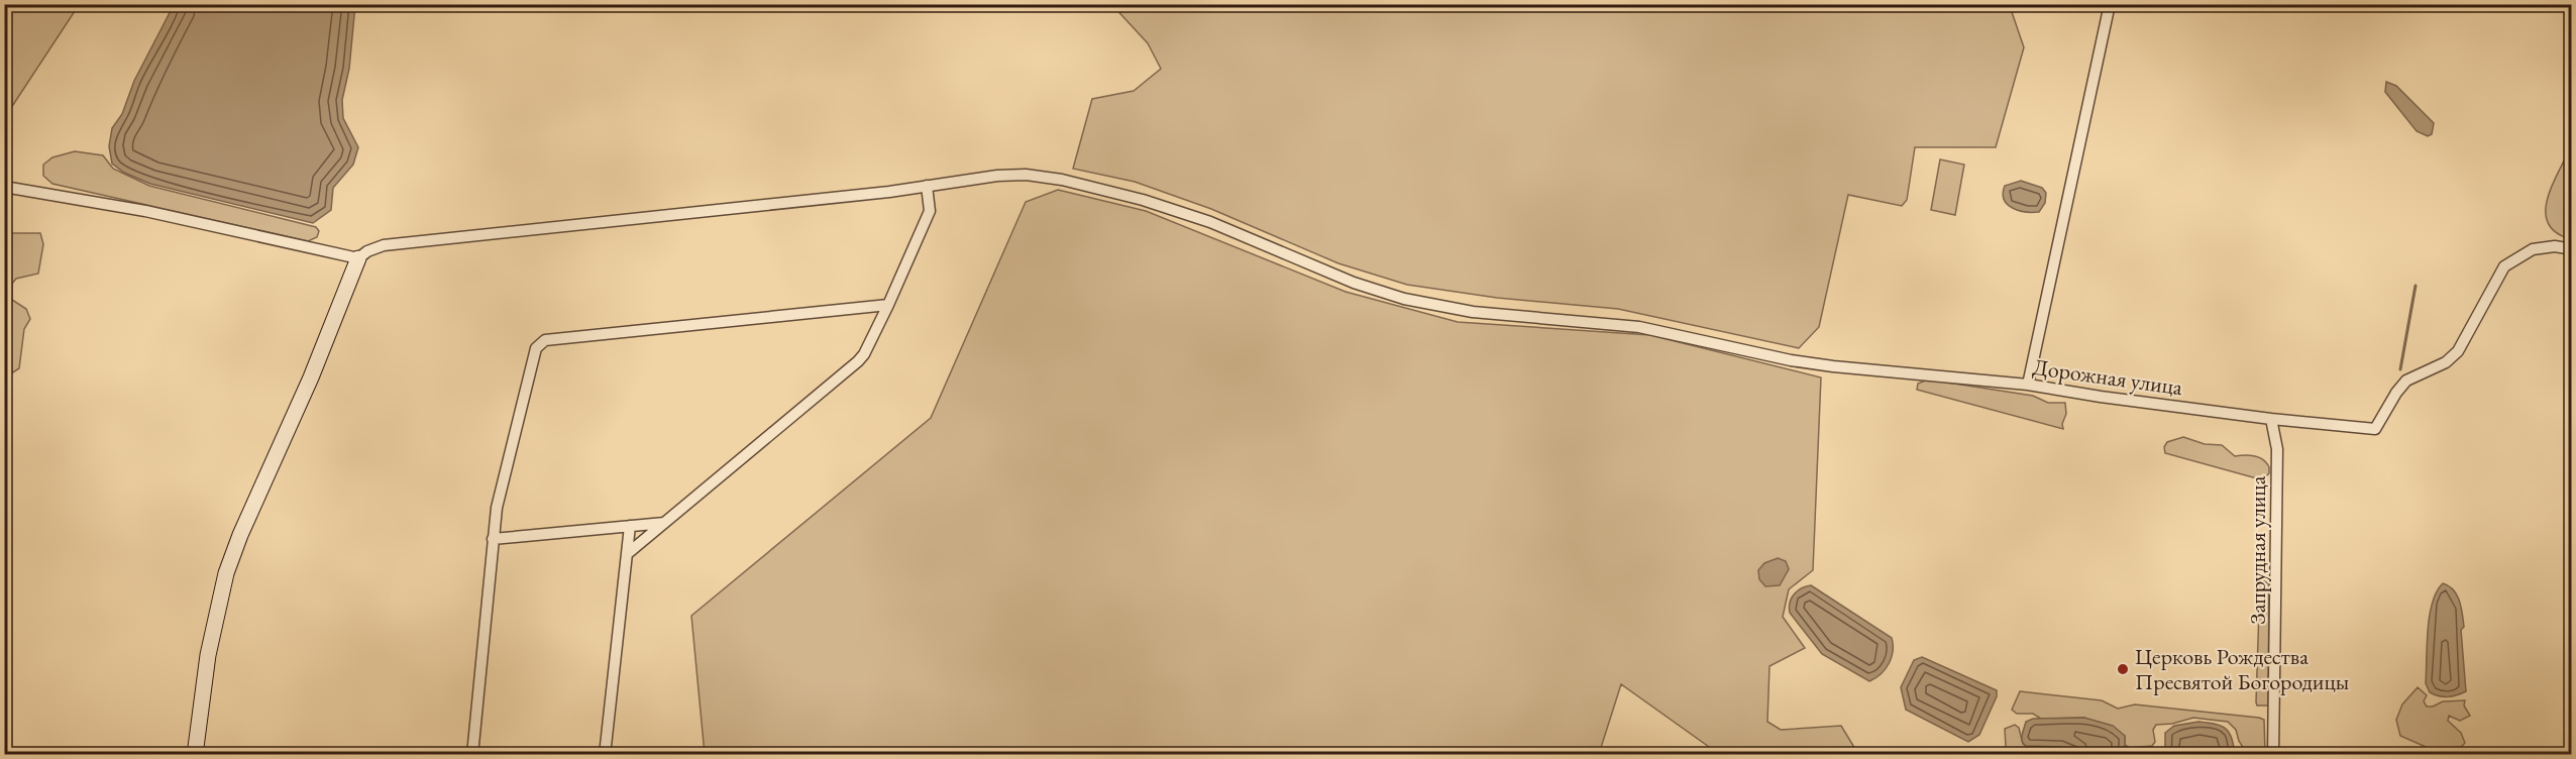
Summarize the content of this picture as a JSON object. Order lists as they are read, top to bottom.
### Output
{
  "streets": {
    "street": ["Дорожная улица", "Запрудная улица"]
  },
  "crossings": [
    ["Дорожная улица", "Запрудная улица"]
  ],
  "places": ["Церковь Рождества Пресвятой Богородицы"]
}
